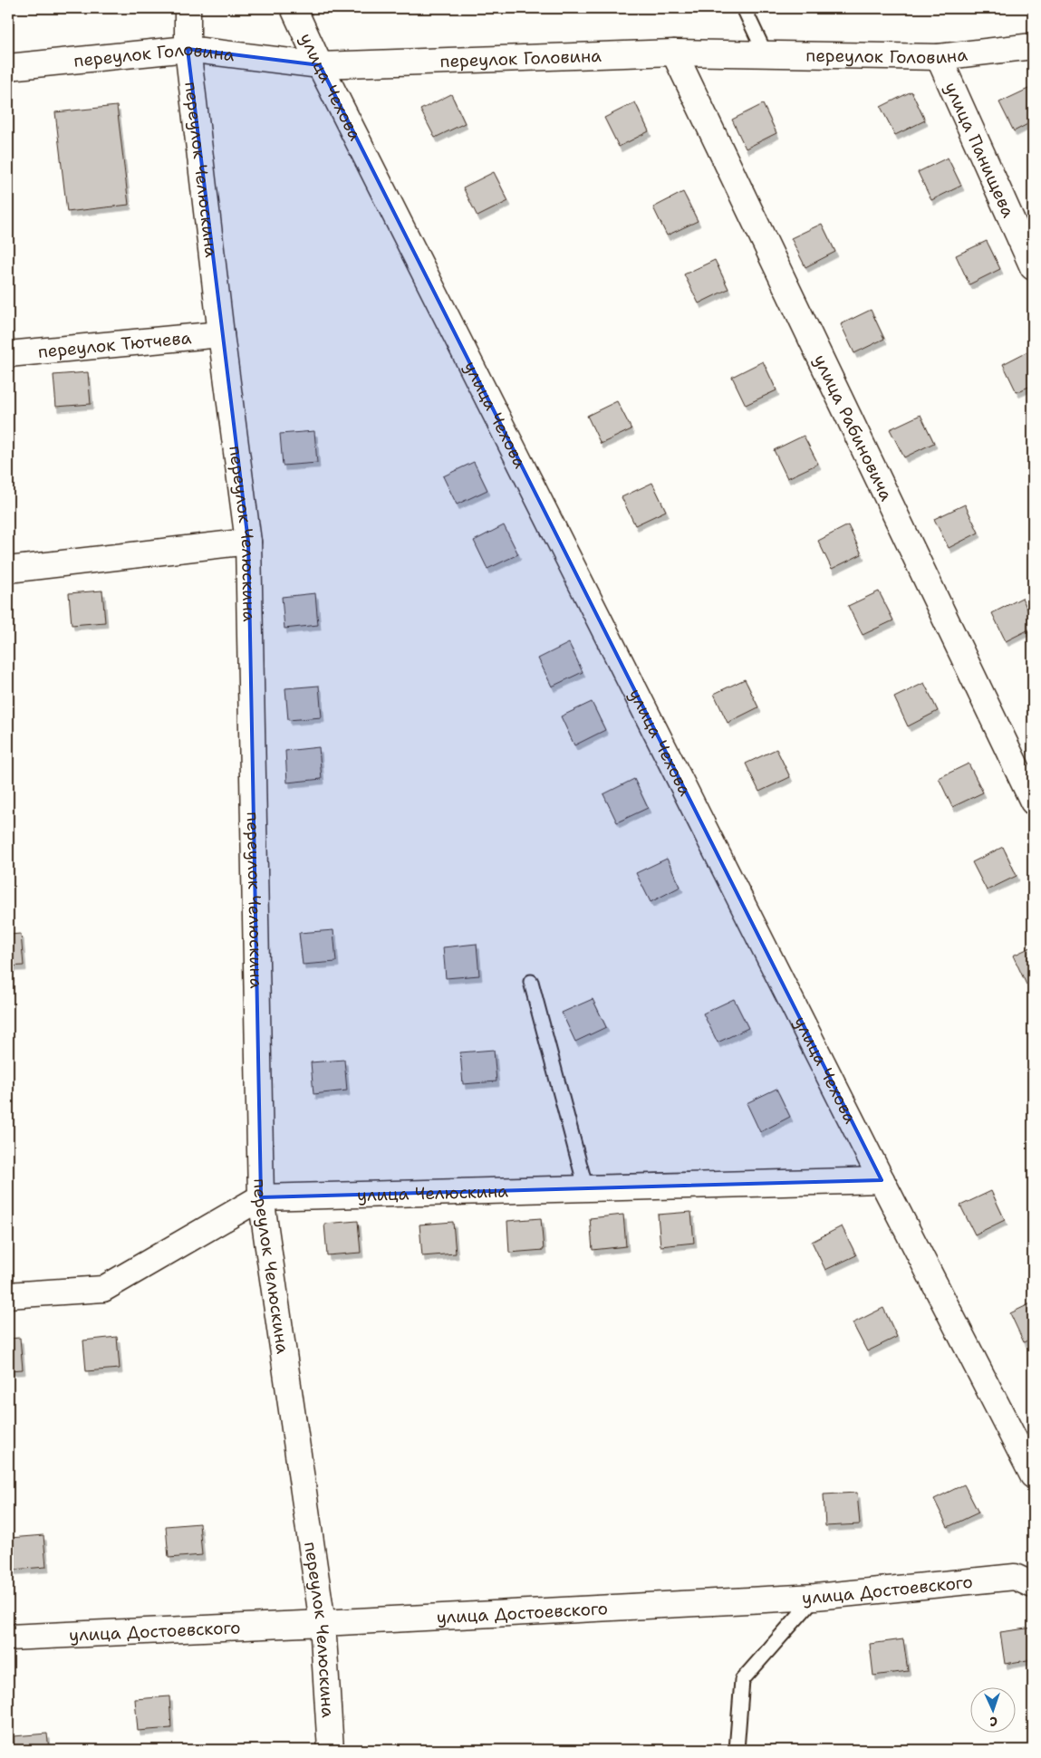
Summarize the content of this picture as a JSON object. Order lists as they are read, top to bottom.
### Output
{
  "streets": {
    "street": [
      "переулок Головина",
      "улица Чехова",
      "улица Панищева",
      "переулок Челюскина",
      "переулок Тютчева",
      "улица Рабиновича",
      "улица Челюскина",
      "улица Достоевского"
    ]
  },
  "crossings": [
    ["переулок Головина", "улица Чехова"],
    ["переулок Головина", "улица Панищева"],
    ["переулок Головина", "переулок Челюскина"],
    ["переулок Головина", "улица Рабиновича"],
    ["улица Чехова", "улица Челюскина"],
    ["переулок Челюскина", "переулок Тютчева"],
    ["переулок Челюскина", "улица Челюскина"],
    ["переулок Челюскина", "улица Достоевского"]
  ],
  "north": "bottom"
}
